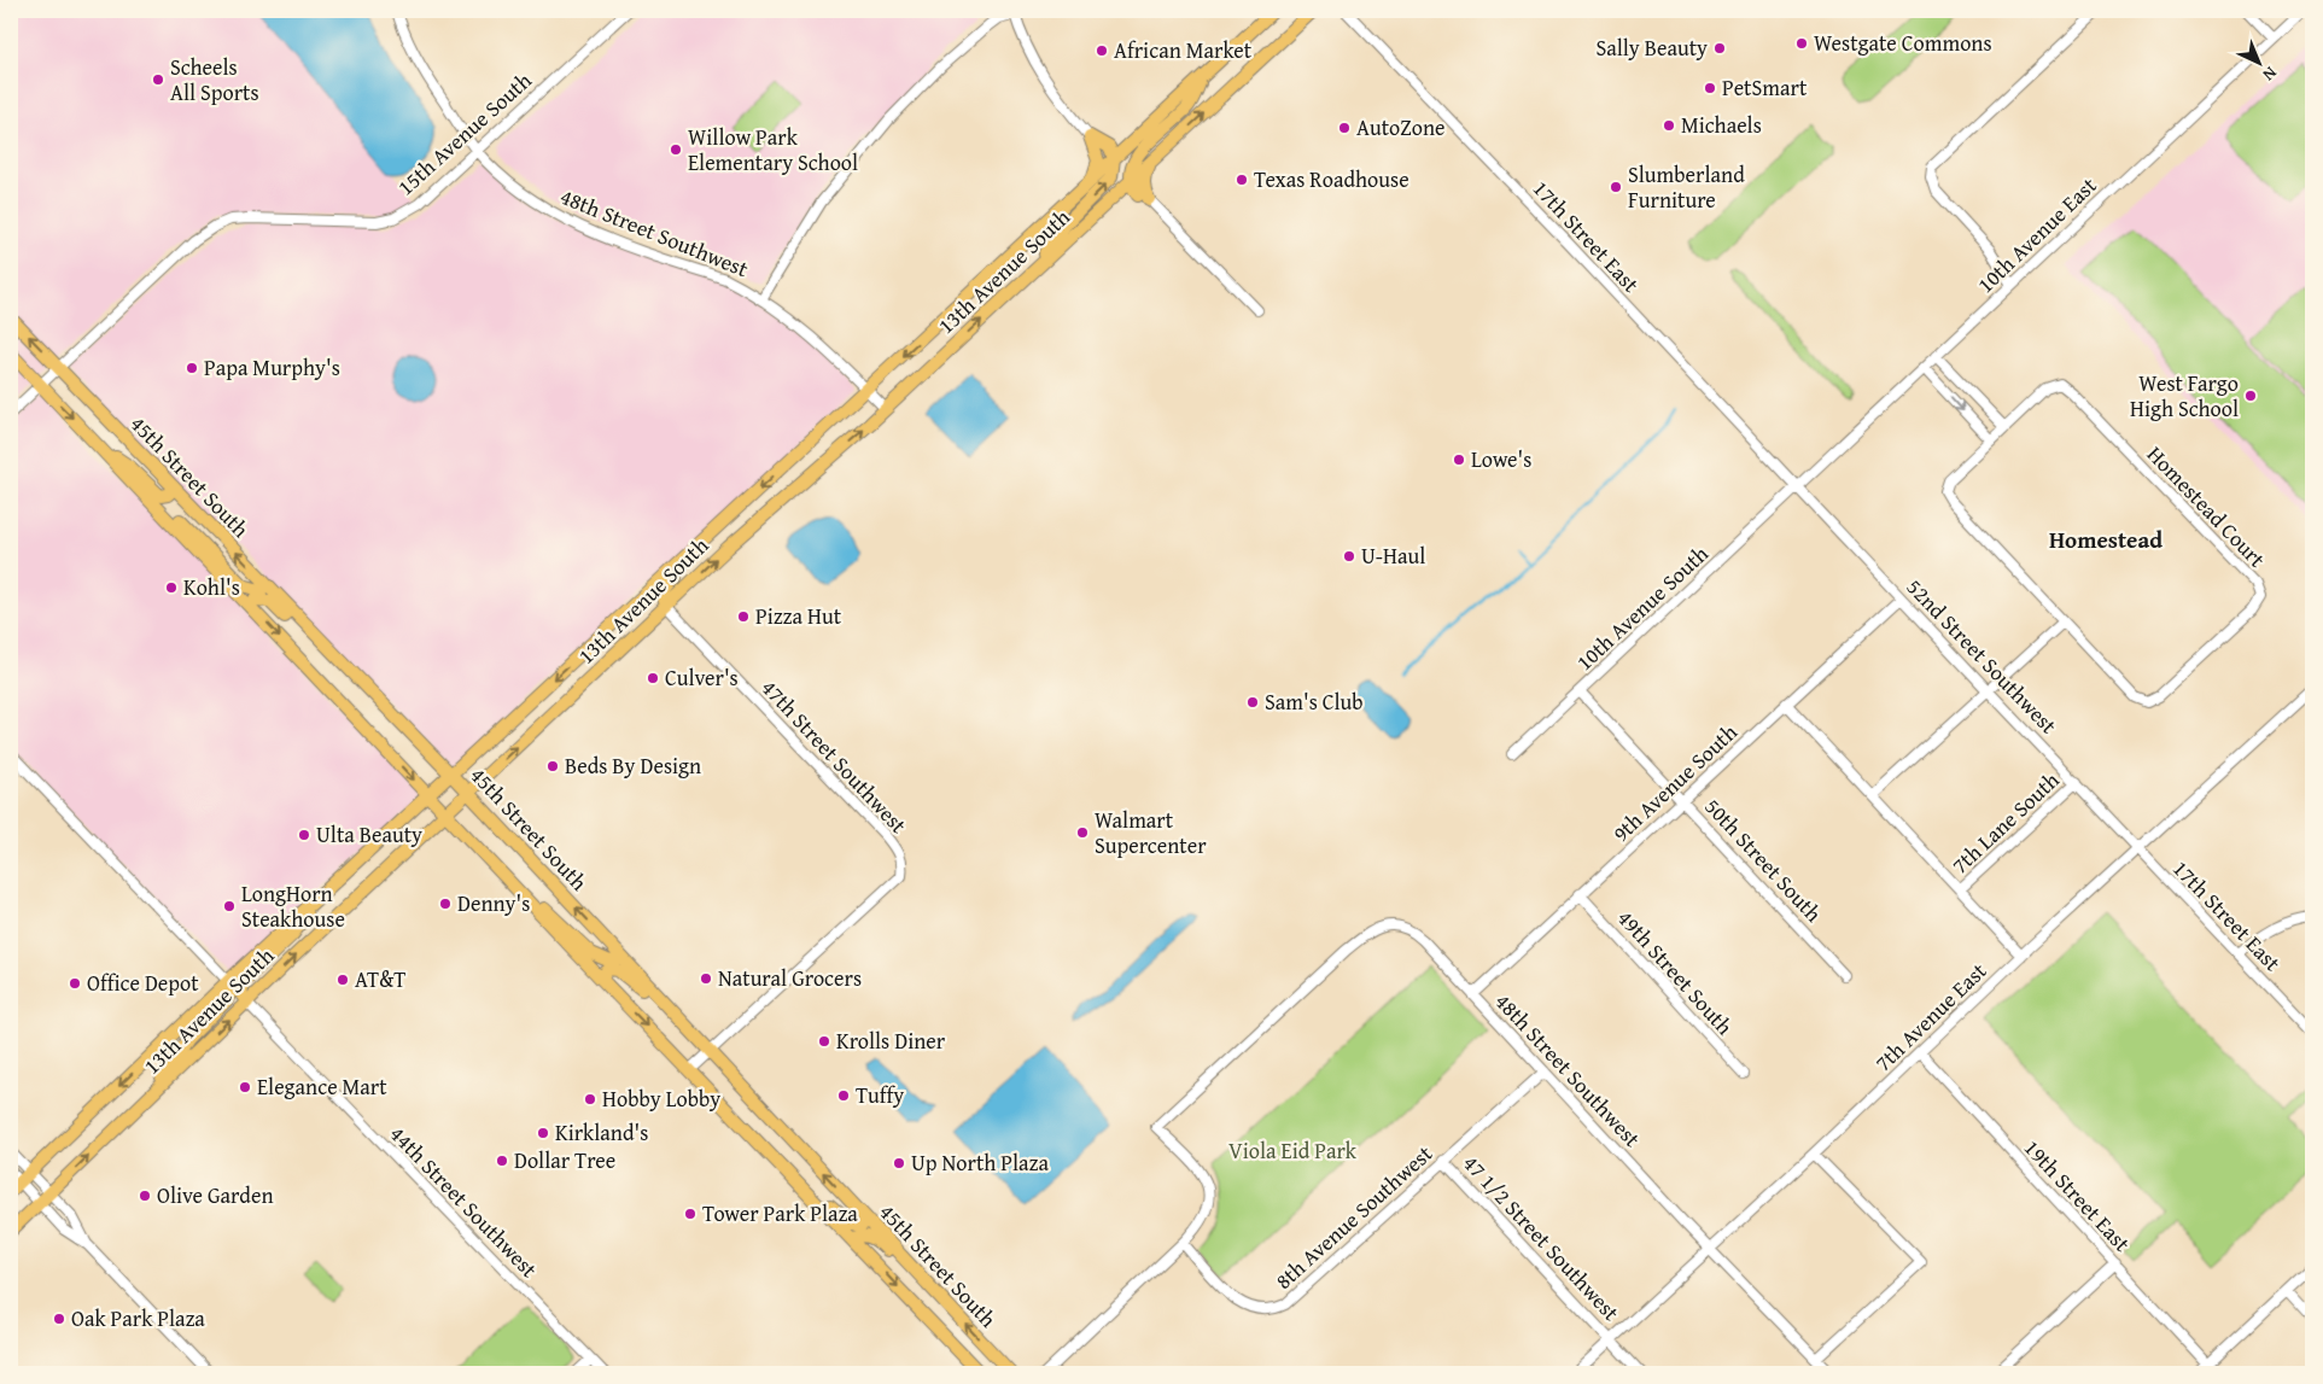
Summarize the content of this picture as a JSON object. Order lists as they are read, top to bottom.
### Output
{
  "streets": {
    "main road": ["13th Avenue South", "45th Street South"],
    "street": [
      "15th Avenue South",
      "48th Street Southwest",
      "10th Avenue East",
      "17th Street East",
      "Homestead Court",
      "10th Avenue South",
      "52nd Street Southwest",
      "47th Street Southwest",
      "9th Avenue South",
      "7th Lane South",
      "50th Street South",
      "49th Street South",
      "7th Avenue East",
      "19th Street East",
      "44th Street Southwest",
      "8th Avenue Southwest",
      "47 1/2 Street Southwest"
    ]
  },
  "crossings": [
    ["15th Avenue South", "48th Street Southwest"],
    ["15th Avenue South", "45th Street South"],
    ["48th Street Southwest", "13th Avenue South"],
    ["48th Street Southwest", "9th Avenue South"],
    ["48th Street Southwest", "7th Avenue East"],
    ["48th Street Southwest", "8th Avenue Southwest"],
    ["10th Avenue East", "17th Street East"],
    ["10th Avenue East", "10th Avenue South"],
    ["10th Avenue East", "52nd Street Southwest"],
    ["17th Street East", "10th Avenue South"],
    ["17th Street East", "52nd Street Southwest"],
    ["17th Street East", "7th Avenue East"],
    ["13th Avenue South", "45th Street South"],
    ["13th Avenue South", "47th Street Southwest"],
    ["13th Avenue South", "44th Street Southwest"],
    ["45th Street South", "47th Street Southwest"],
    ["10th Avenue South", "52nd Street Southwest"],
    ["10th Avenue South", "50th Street South"],
    ["52nd Street Southwest", "9th Avenue South"],
    ["52nd Street Southwest", "7th Lane South"],
    ["52nd Street Southwest", "7th Avenue East"],
    ["9th Avenue South", "50th Street South"],
    ["9th Avenue South", "49th Street South"],
    ["7th Avenue East", "19th Street East"],
    ["7th Avenue East", "47 1/2 Street Southwest"],
    ["8th Avenue Southwest", "47 1/2 Street Southwest"]
  ],
  "districts": ["Homestead"],
  "parks": ["Viola Eid Park"],
  "places": [
    "Westgate Commons",
    "Sally Beauty",
    "African Market",
    "Scheels All Sports",
    "PetSmart",
    "Michaels",
    "AutoZone",
    "Willow Park Elementary School",
    "Texas Roadhouse",
    "Slumberland Furniture",
    "Papa Murphy's",
    "West Fargo High School",
    "Lowe's",
    "U-Haul",
    "Kohl's",
    "Pizza Hut",
    "Culver's",
    "Sam's Club",
    "Beds By Design",
    "Walmart Supercenter",
    "Ulta Beauty",
    "Denny's",
    "LongHorn Steakhouse",
    "Natural Grocers",
    "AT&T",
    "Office Depot",
    "Krolls Diner",
    "Elegance Mart",
    "Tuffy",
    "Hobby Lobby",
    "Kirkland's",
    "Dollar Tree",
    "Up North Plaza",
    "Olive Garden",
    "Tower Park Plaza",
    "Oak Park Plaza"
  ],
  "north": "bottom right"
}
